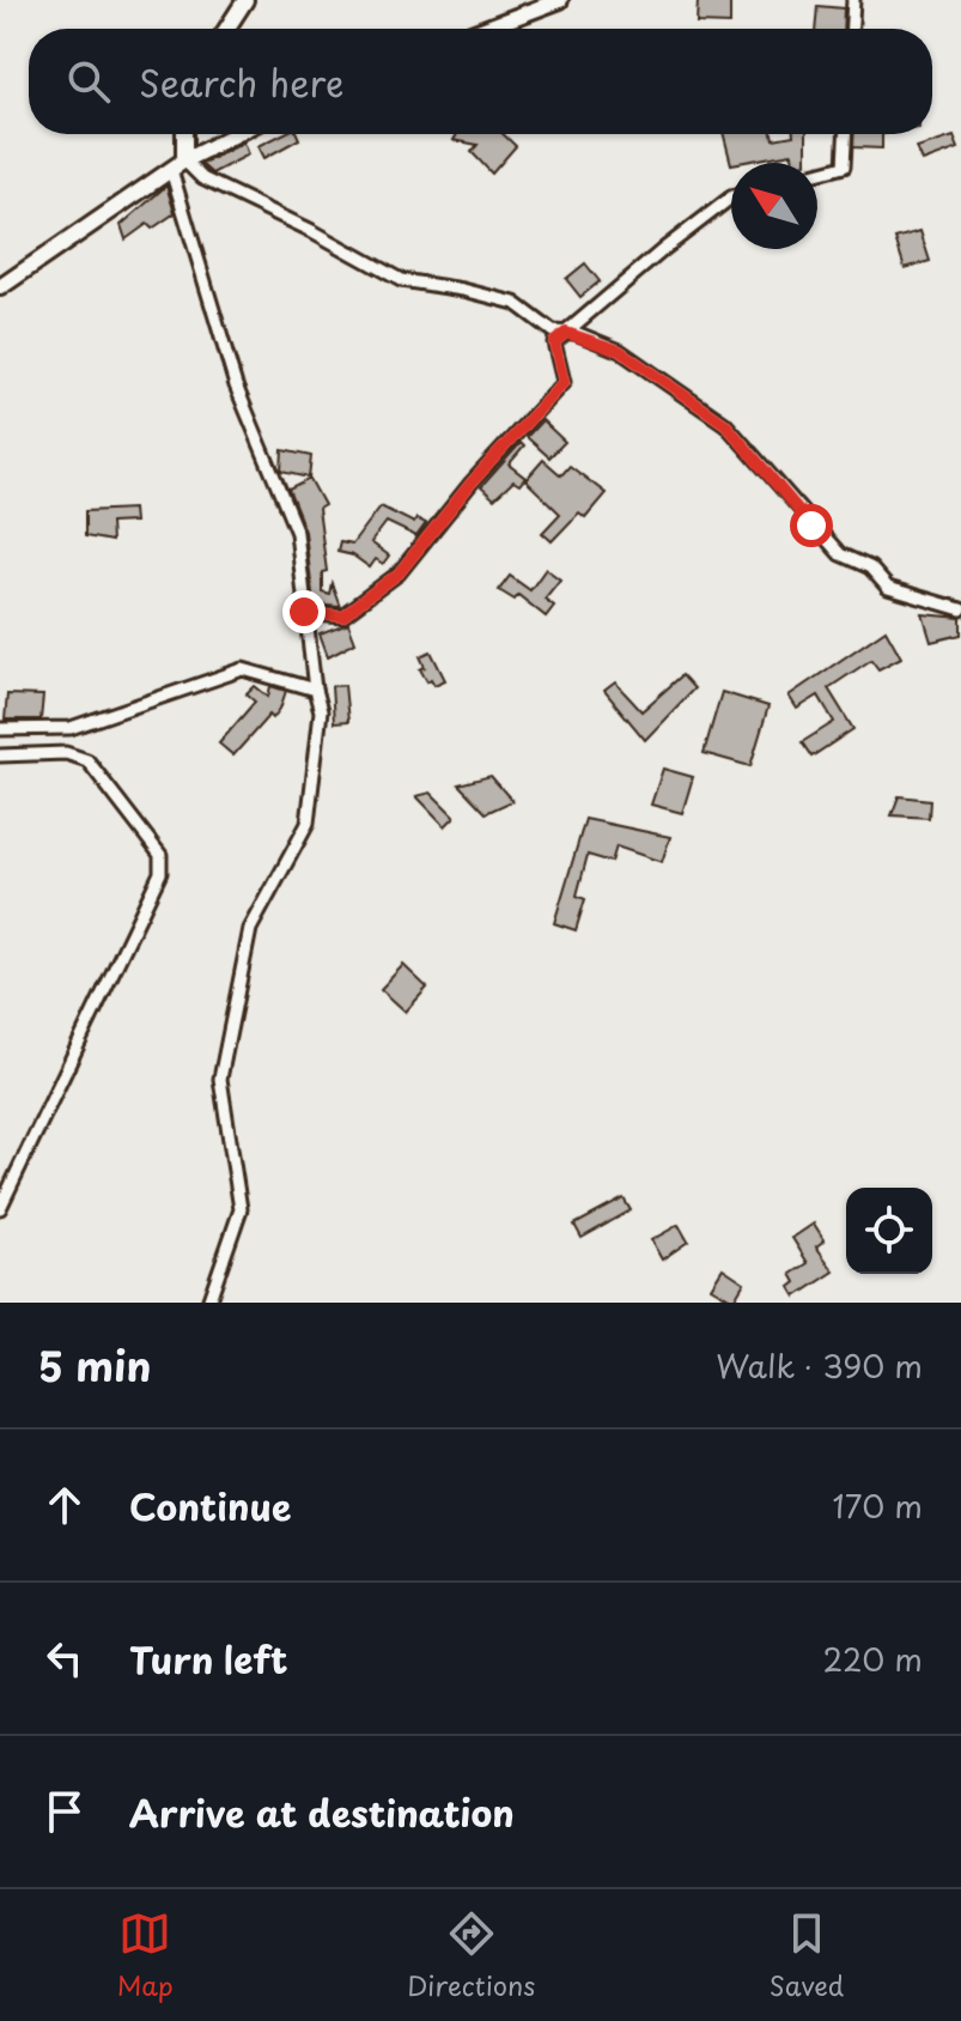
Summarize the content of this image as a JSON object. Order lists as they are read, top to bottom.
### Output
{
  "north": "top left",
  "page": {
    "search": "Search here",
    "heading": ["5 min", "Walk · 390 m"],
    "list": [
      ["Continue", "170 m"],
      ["Turn left", "220 m"],
      "Arrive at destination"
    ],
    "nav": ["Map", "Directions", "Saved"]
  }
}
